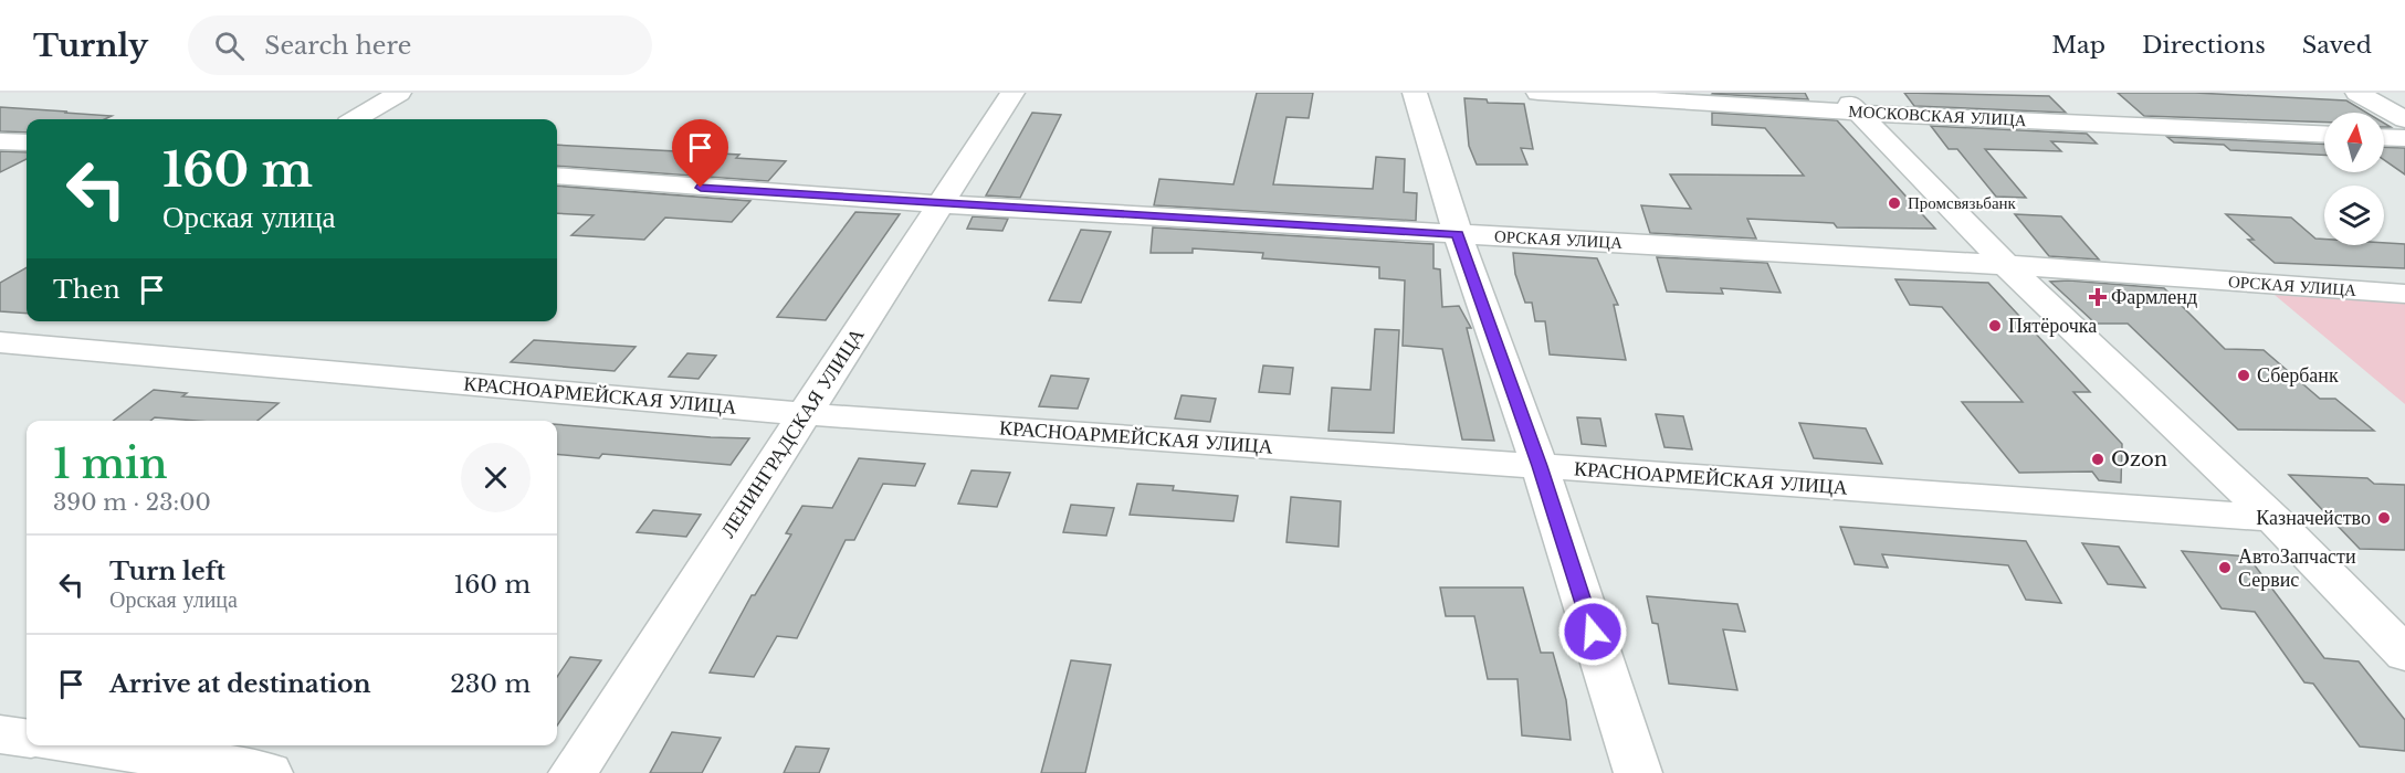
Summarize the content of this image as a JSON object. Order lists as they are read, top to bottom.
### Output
{
  "streets": {
    "street": [
      "МОСКОВСКАЯ УЛИЦА",
      "ОРСКАЯ УЛИЦА",
      "КРАСНОАРМЕЙСКАЯ УЛИЦА",
      "ЛЕНИНГРАДСКАЯ УЛИЦА"
    ]
  },
  "crossings": [
    ["ОРСКАЯ УЛИЦА", "ЛЕНИНГРАДСКАЯ УЛИЦА"],
    ["КРАСНОАРМЕЙСКАЯ УЛИЦА", "ЛЕНИНГРАДСКАЯ УЛИЦА"]
  ],
  "places": {
    "other": [
      "Промсвязьбанк",
      "Пятёрочка",
      "Сбербанк",
      "Ozon",
      "Казначейство",
      "АвтоЗапчасти Сервис"
    ],
    "health": ["Фармленд"]
  },
  "north": "top",
  "page": {
    "header": "Turnly",
    "search": "Search here",
    "nav": ["Map", "Directions", "Saved"],
    "turn": ["160 m", "Орская улица"],
    "then": "Then",
    "heading": ["1 min", "390 m · 23:00"],
    "list": [
      {
        "name": "Turn left",
        "note": "Орская улица",
        "value": "160 m"
      },
      {
        "name": "Arrive at destination",
        "value": "230 m"
      }
    ]
  }
}
